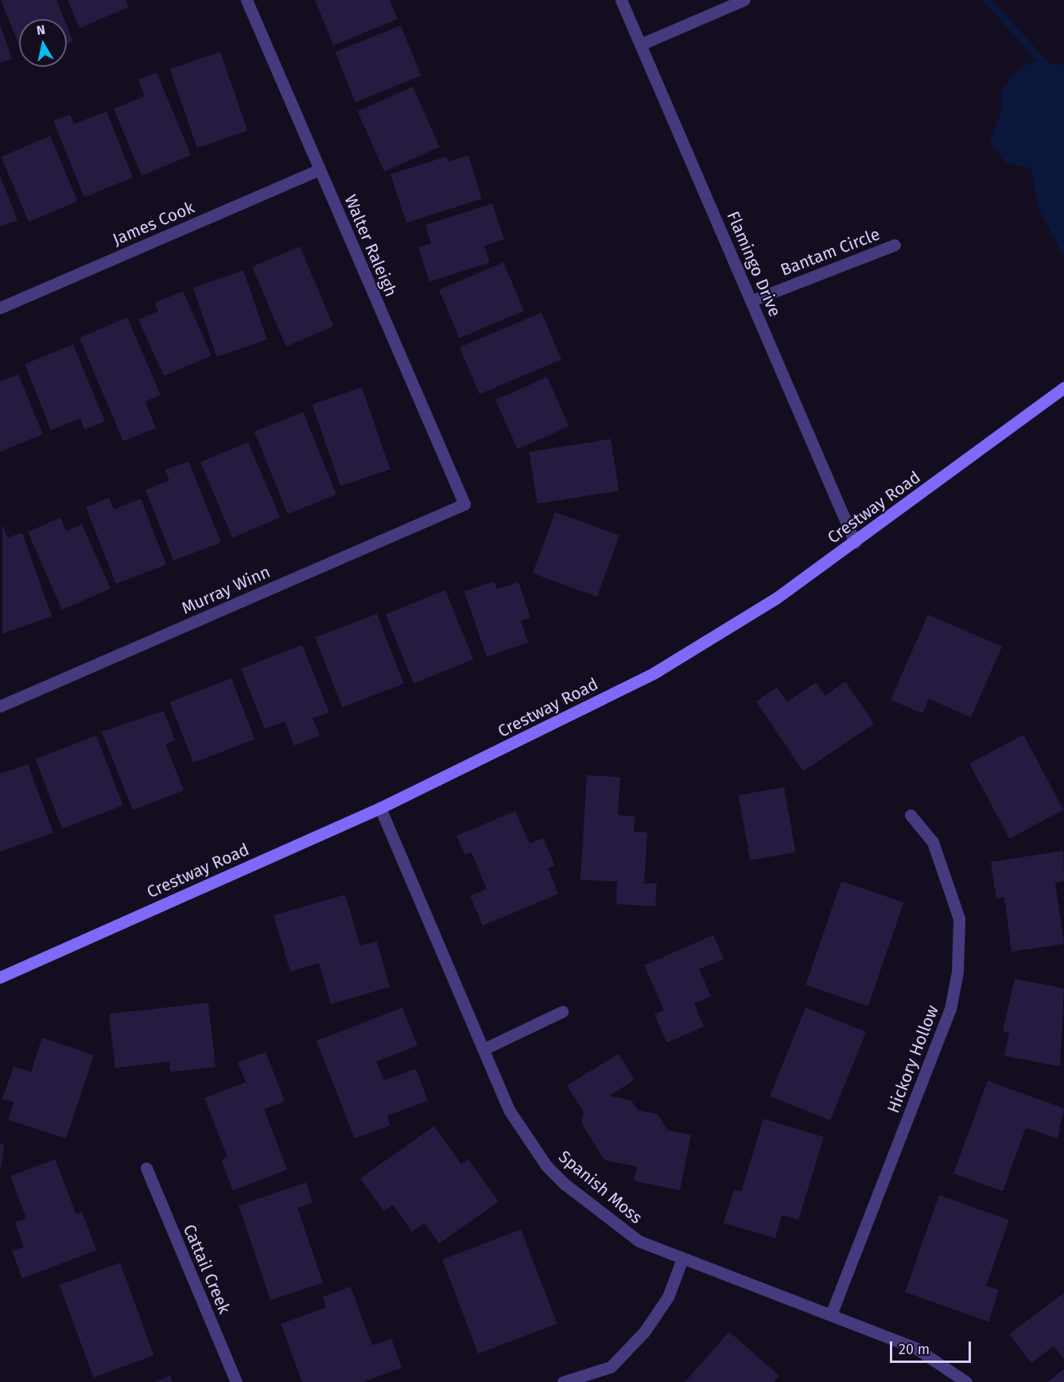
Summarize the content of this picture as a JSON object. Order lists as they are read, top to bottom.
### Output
{
  "streets": {
    "main road": ["Crestway Road"],
    "street": [
      "James Cook",
      "Walter Raleigh",
      "Bantam Circle",
      "Flamingo Drive",
      "Murray Winn",
      "Hickory Hollow",
      "Spanish Moss",
      "Cattail Creek"
    ]
  },
  "crossings": [
    ["James Cook", "Walter Raleigh"],
    ["Walter Raleigh", "Murray Winn"],
    ["Bantam Circle", "Flamingo Drive"],
    ["Flamingo Drive", "Crestway Road"],
    ["Crestway Road", "Spanish Moss"],
    ["Hickory Hollow", "Spanish Moss"]
  ],
  "scale_bar": "20 m",
  "north": "top"
}
